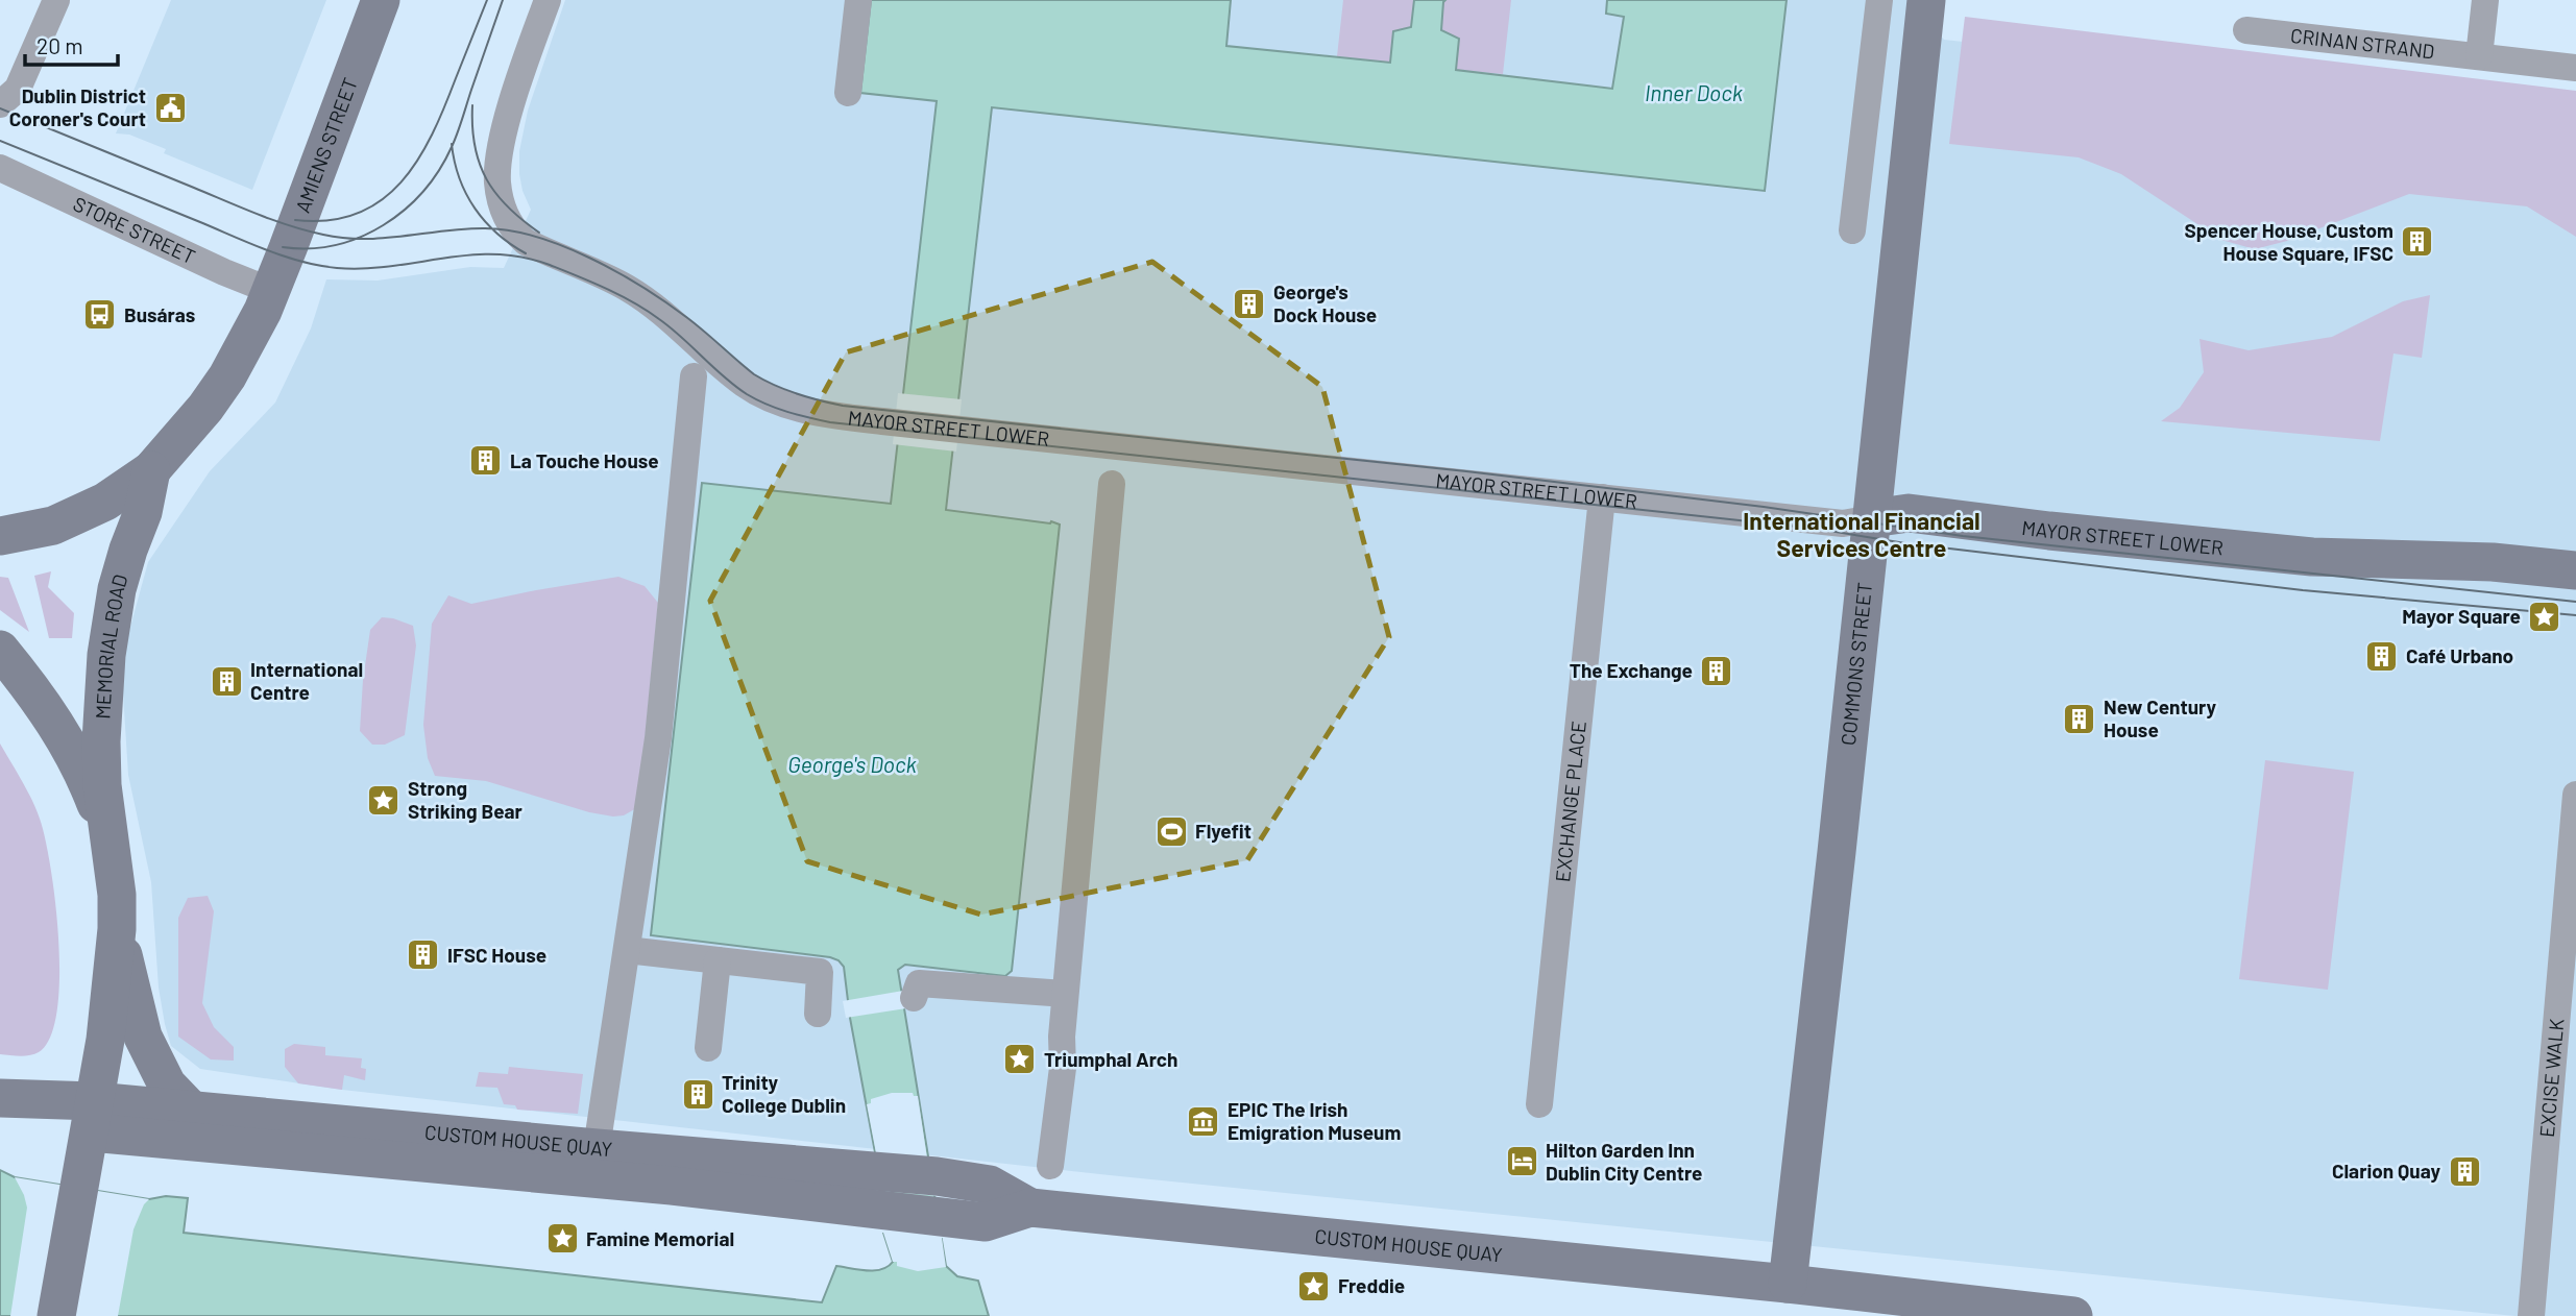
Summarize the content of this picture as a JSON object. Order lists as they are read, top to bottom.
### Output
{
  "streets": {
    "main road": [
      "AMIENS STREET",
      "MAYOR STREET LOWER",
      "MEMORIAL ROAD",
      "COMMONS STREET",
      "CUSTOM HOUSE QUAY"
    ],
    "street": [
      "CRINAN STRAND",
      "STORE STREET",
      "EXCHANGE PLACE",
      "EXCISE WALK"
    ]
  },
  "crossings": [
    ["AMIENS STREET", "STORE STREET"],
    ["AMIENS STREET", "MEMORIAL ROAD"],
    ["STORE STREET", "MEMORIAL ROAD"],
    ["MAYOR STREET LOWER", "COMMONS STREET"],
    ["MAYOR STREET LOWER", "EXCHANGE PLACE"],
    ["MEMORIAL ROAD", "CUSTOM HOUSE QUAY"],
    ["COMMONS STREET", "CUSTOM HOUSE QUAY"]
  ],
  "districts": ["International Financial Services Centre"],
  "water": ["Inner Dock", "George's Dock"],
  "places": {
    "public building": ["Dublin District Coroner's Court"],
    "building": [
      "Spencer House, Custom House Square, IFSC",
      "George's Dock House",
      "La Touche House",
      "Café Urbano",
      "The Exchange",
      "International Centre",
      "New Century House",
      "IFSC House",
      "Trinity College Dublin",
      "Clarion Quay"
    ],
    "bus stop": ["Busáras"],
    "place": [
      "Mayor Square",
      "Strong Striking Bear",
      "Triumphal Arch",
      "Famine Memorial",
      "Freddie"
    ],
    "sports": ["Flyefit"],
    "museum": ["EPIC The Irish Emigration Museum"],
    "hotel": ["Hilton Garden Inn Dublin City Centre"]
  },
  "scale_bar": "20 m"
}
